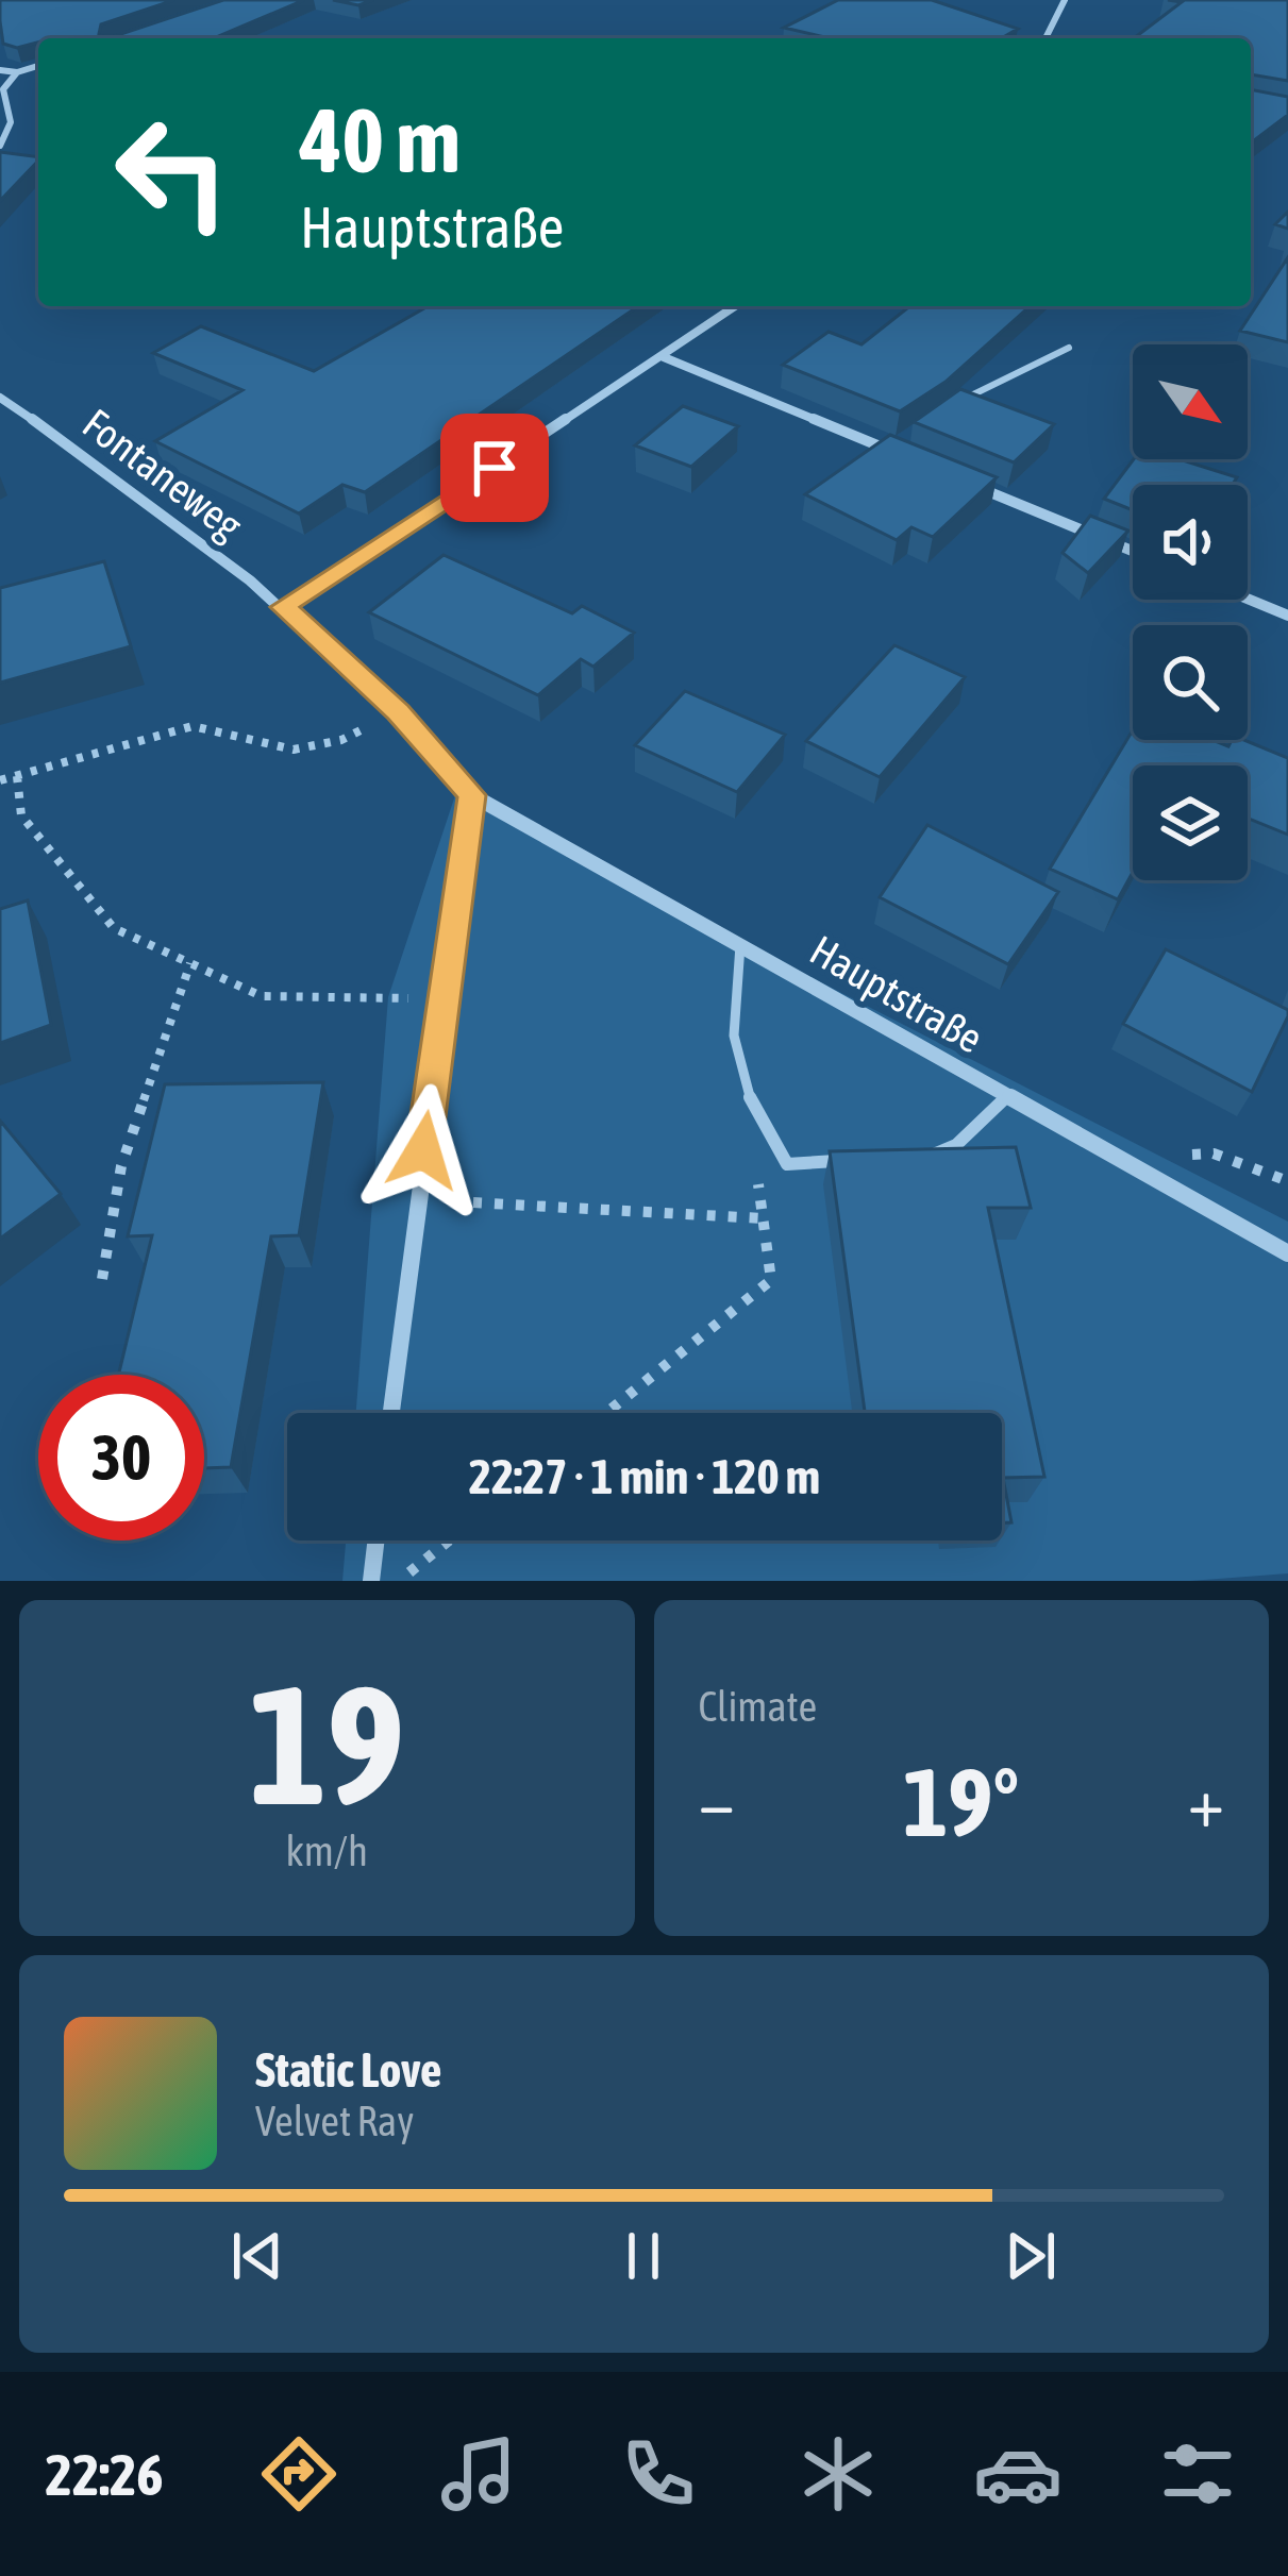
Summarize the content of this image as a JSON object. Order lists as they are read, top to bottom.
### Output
{
  "streets": {
    "street": ["Fontaneweg", "Hauptstraße"]
  },
  "crossings": [
    ["Fontaneweg", "Hauptstraße"]
  ],
  "north": "bottom right",
  "page": {
    "turn": ["40 m", "Hauptstraße"],
    "limit": "30",
    "trip": "22:27 · 1 min · 120 m",
    "tile": [
      ["19", "km/h"],
      "Climate"
    ],
    "heat": ["−", "19°", "+"],
    "song": ["Static Love", "Velvet Ray"],
    "tabs": "22:26"
  }
}
